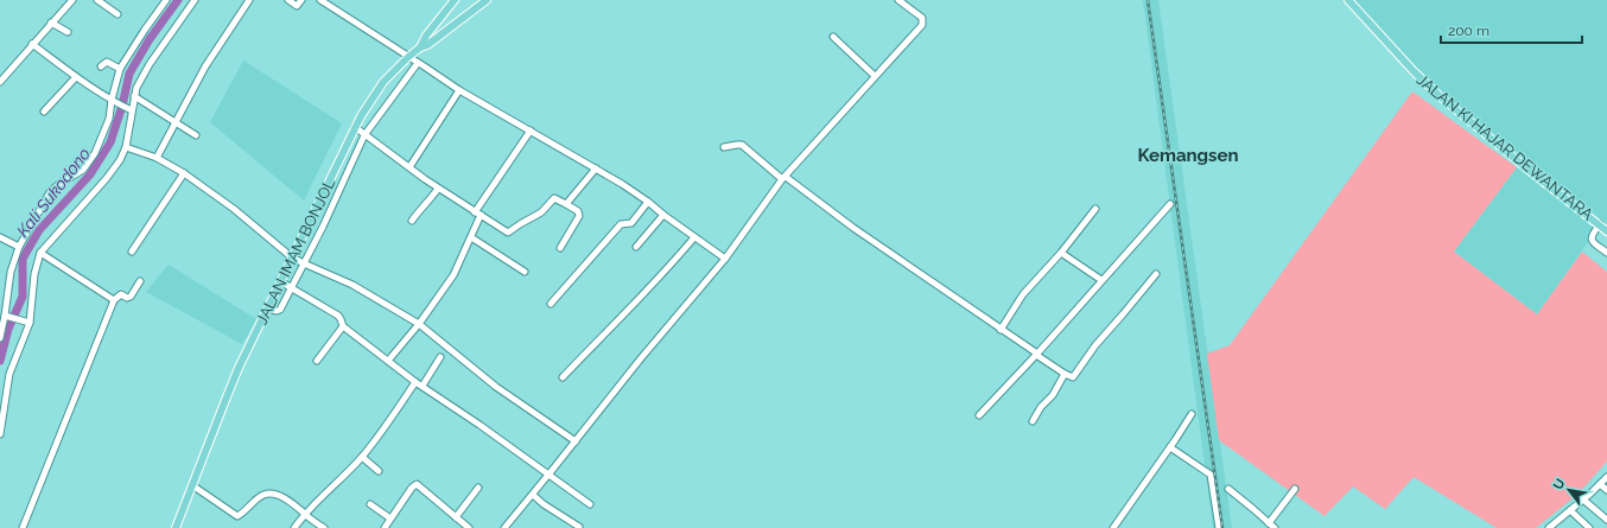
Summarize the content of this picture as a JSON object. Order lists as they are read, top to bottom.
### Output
{
  "streets": {
    "main road": ["JALAN KI HAJAR DEWANTARA", "JALAN IMAM BONJOL"]
  },
  "districts": ["Kemangsen"],
  "water": ["Kali Sukodono"],
  "scale_bar": "200 m",
  "north": "top left"
}
